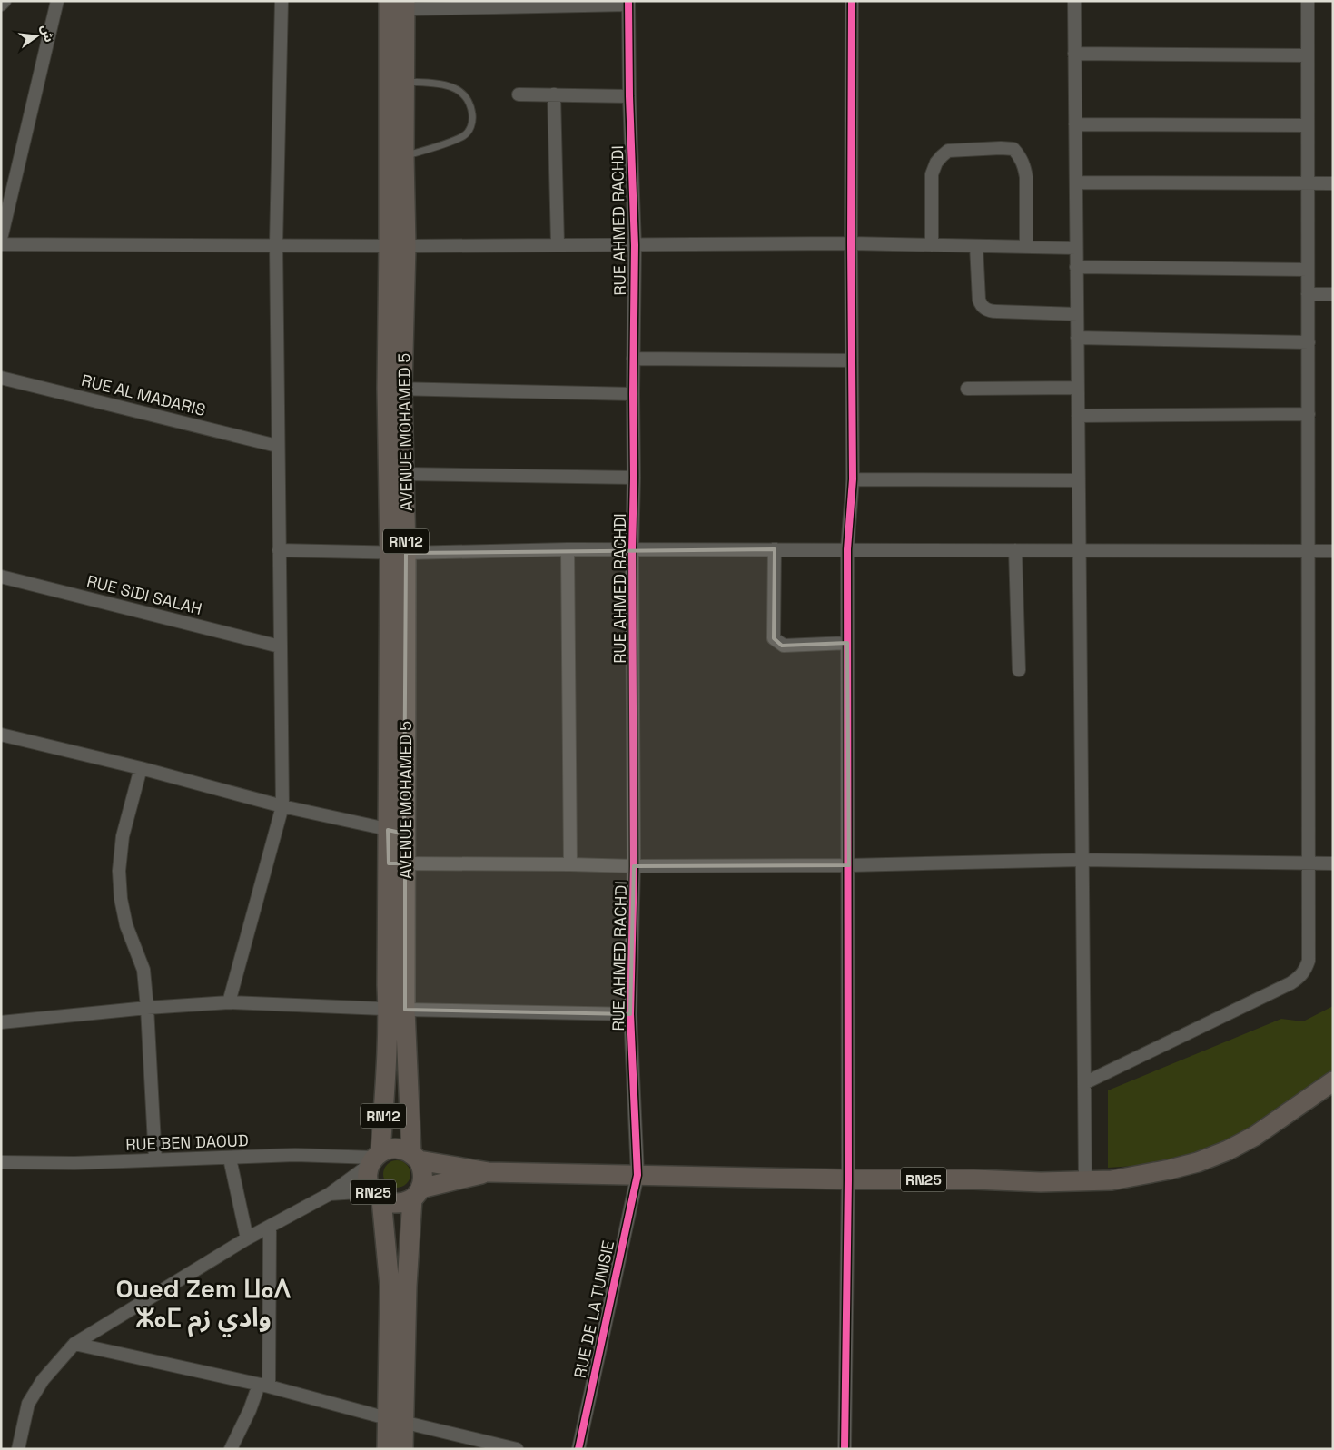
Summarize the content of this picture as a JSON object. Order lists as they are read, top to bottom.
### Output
{
  "streets": {
    "main road": ["AVENUE MOHAMED 5", "RN12", "RN25"],
    "street": [
      "RUE AHMED RACHDI",
      "RUE AL MADARIS",
      "RUE SIDI SALAH",
      "RUE BEN DAOUD",
      "RUE DE LA TUNISIE"
    ]
  },
  "crossings": [
    ["RUE AHMED RACHDI", "RN25"],
    ["RUE AHMED RACHDI", "RUE DE LA TUNISIE"],
    ["AVENUE MOHAMED 5", "RUE BEN DAOUD"],
    ["AVENUE MOHAMED 5", "RN25"],
    ["RUE BEN DAOUD", "RN25"],
    ["RN25", "RUE DE LA TUNISIE"]
  ],
  "districts": ["Oued Zem ⵡⴰⴷ ⵣⴰⵎ وادي زم"],
  "north": "right"
}
